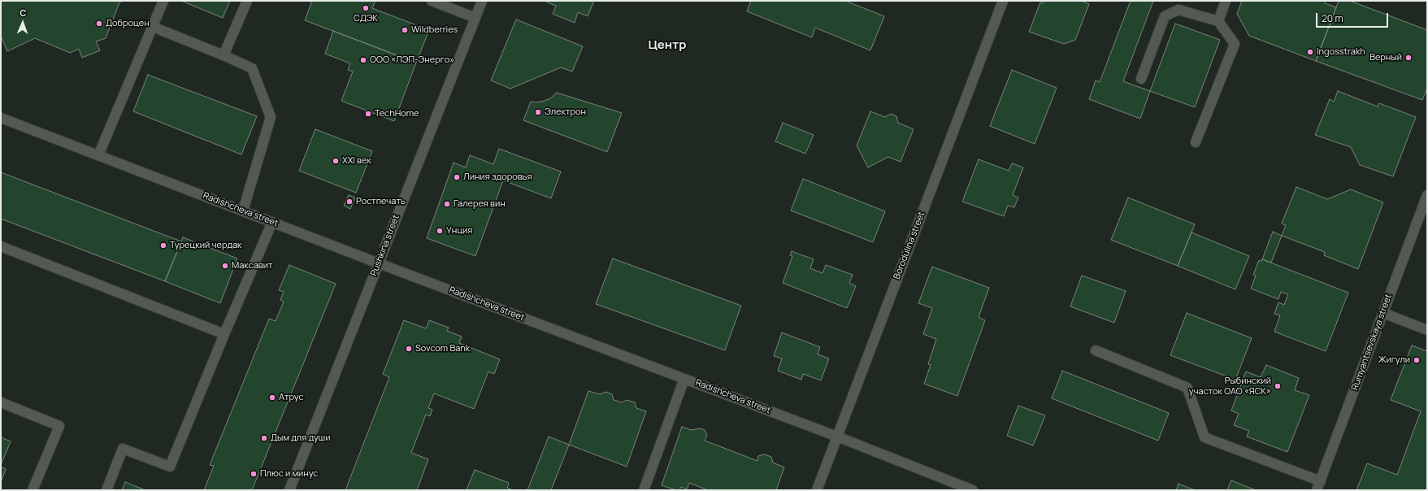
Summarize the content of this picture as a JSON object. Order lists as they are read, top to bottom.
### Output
{
  "streets": {
    "street": [
      "Radishcheva street",
      "Pushkina street",
      "Borodulina street",
      "Rumyantsevskaya street"
    ]
  },
  "crossings": [
    ["Radishcheva street", "Pushkina street"],
    ["Radishcheva street", "Borodulina street"]
  ],
  "districts": ["Центр"],
  "places": [
    "СДЭК",
    "Доброцен",
    "Wildberries",
    "Ingosstrakh",
    "Верный",
    "ООО «ЛЭП-Энерго»",
    "Электрон",
    "TechHome",
    "XXI век",
    "Линия здоровья",
    "Ростпечать",
    "Галерея вин",
    "Унция",
    "Турецкий чердак",
    "Максавит",
    "Sovcom Bank",
    "Жигули",
    "Рыбинский участок ОАО «ЯСК»",
    "Атрус",
    "Дым для души",
    "Плюс и минус"
  ],
  "scale_bar": "20 m",
  "north": "top"
}
